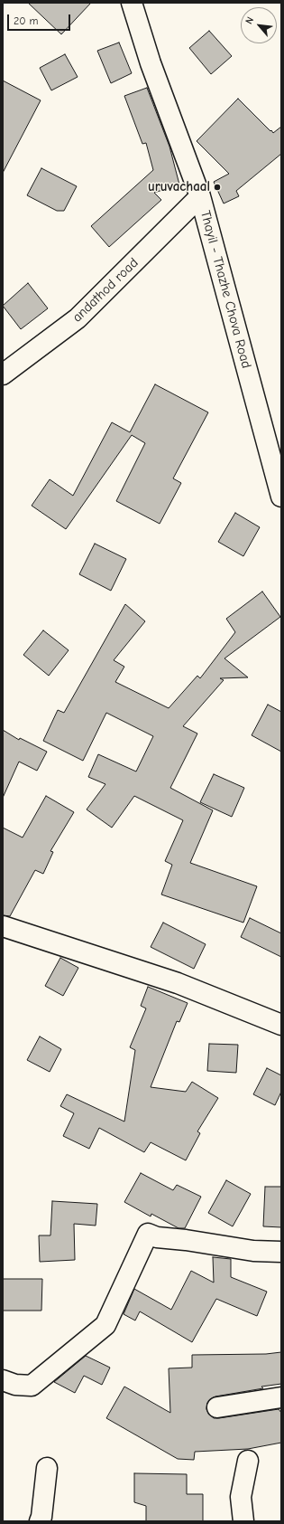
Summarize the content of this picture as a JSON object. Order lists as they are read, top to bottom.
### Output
{
  "streets": {
    "street": ["Thayil - Thazhe Chova Road", "andathod road"]
  },
  "crossings": [
    ["Thayil - Thazhe Chova Road", "andathod road"]
  ],
  "places": ["uruvachaal"],
  "scale_bar": "20 m",
  "north": "top left"
}
